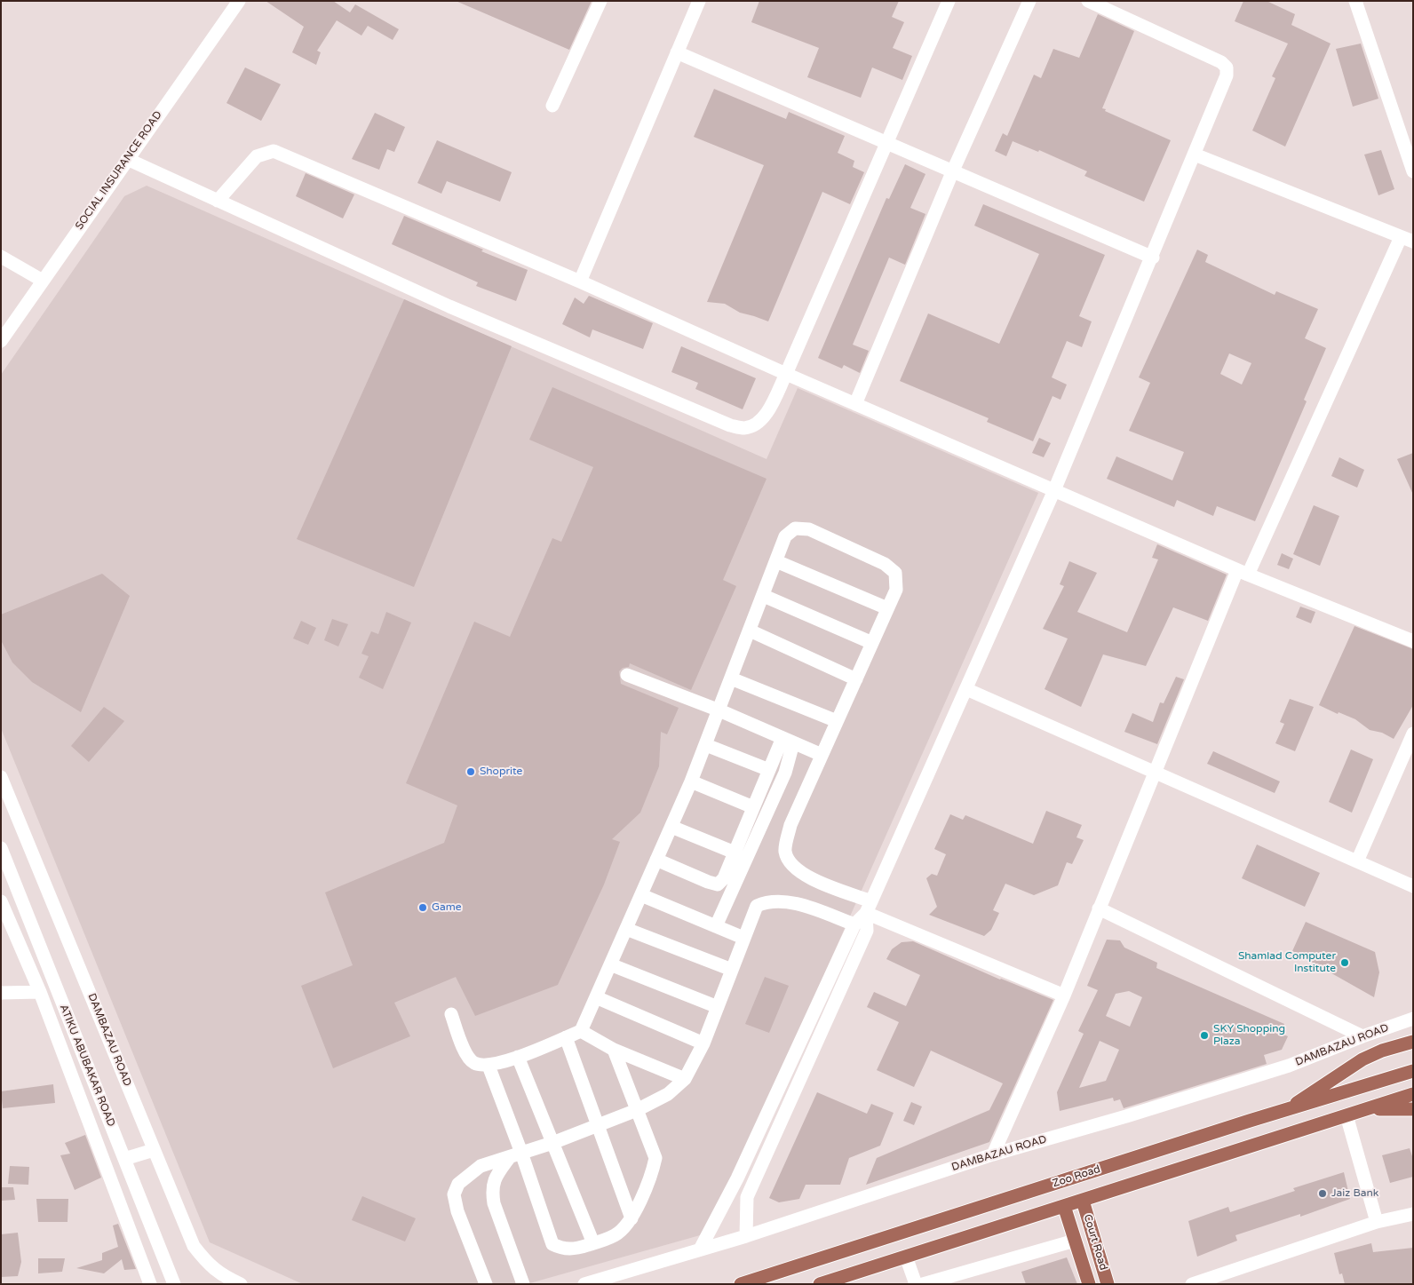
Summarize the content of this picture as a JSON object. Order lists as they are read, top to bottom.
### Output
{
  "streets": {
    "main road": ["Zoo Road", "Court Road"],
    "street": ["SOCIAL INSURANCE ROAD", "DAMBAZAU ROAD", "ATIKU ABUBAKAR ROAD"]
  },
  "places": [
    "Shoprite",
    "Game",
    "Shamlad Computer Institute",
    "SKY Shopping Plaza",
    "Jaiz Bank"
  ]
}
